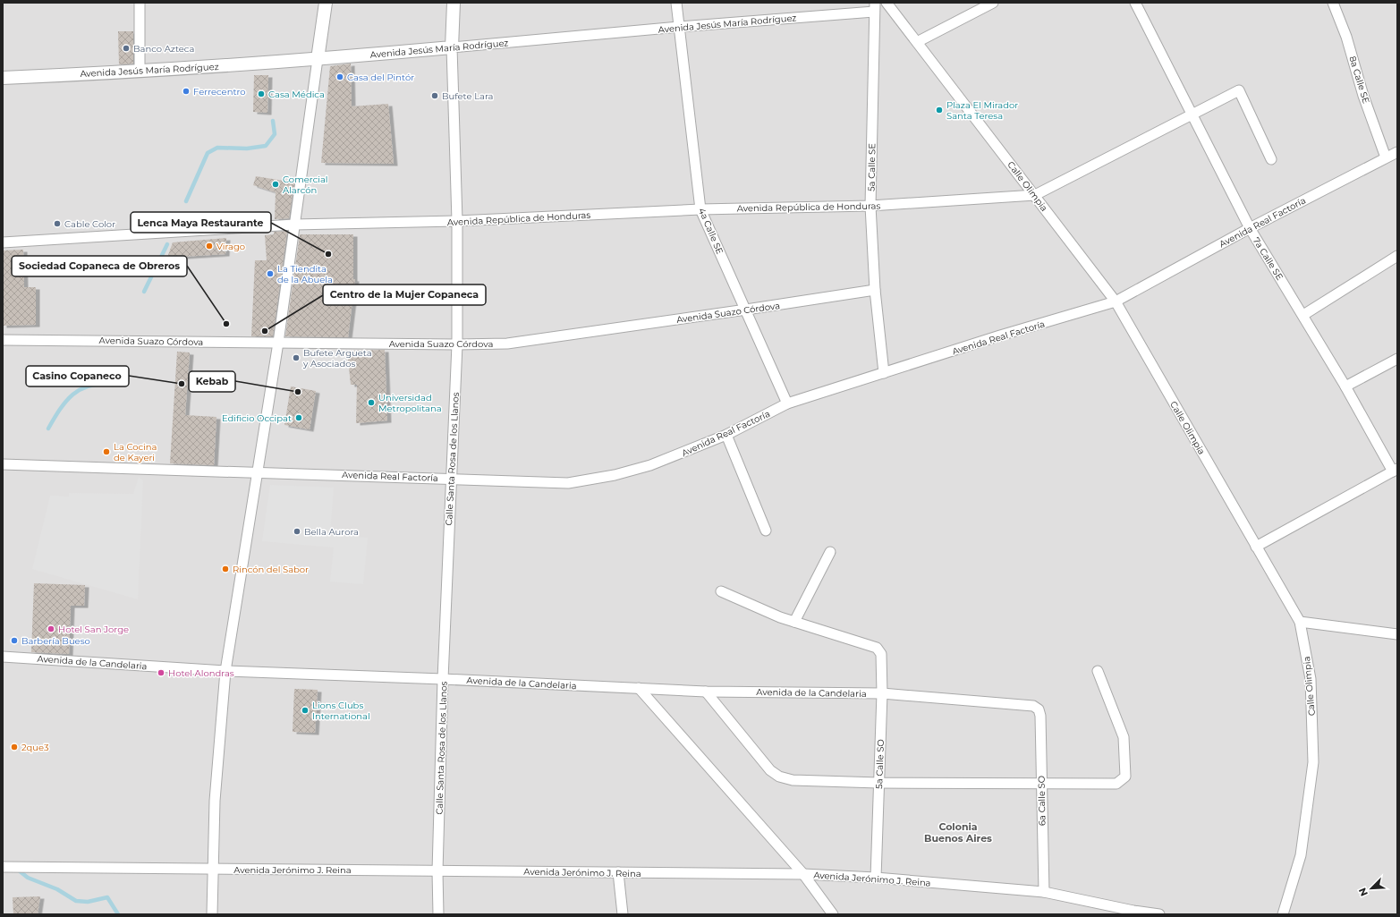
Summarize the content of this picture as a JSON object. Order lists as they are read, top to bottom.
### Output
{
  "streets": {
    "street": [
      "Avenida Jesús María Rodríguez",
      "8a Calle SE",
      "5a Calle SE",
      "Calle Olimpia",
      "Avenida República de Honduras",
      "Avenida Real Factoría",
      "4a Calle SE",
      "7a Calle SE",
      "Avenida Suazo Córdova",
      "Calle Santa Rosa de los Llanos",
      "Avenida de la Candelaria",
      "5a Calle SO",
      "6a Calle SO",
      "Avenida Jerónimo J. Reina"
    ]
  },
  "crossings": [
    ["Avenida Jesús María Rodríguez", "5a Calle SE"],
    ["Avenida Jesús María Rodríguez", "4a Calle SE"],
    ["Avenida Jesús María Rodríguez", "Calle Santa Rosa de los Llanos"],
    ["8a Calle SE", "Avenida Real Factoría"],
    ["5a Calle SE", "Avenida República de Honduras"],
    ["5a Calle SE", "Avenida Real Factoría"],
    ["5a Calle SE", "Avenida Suazo Córdova"],
    ["Calle Olimpia", "Avenida República de Honduras"],
    ["Calle Olimpia", "Avenida Real Factoría"],
    ["Avenida República de Honduras", "4a Calle SE"],
    ["Avenida República de Honduras", "Calle Santa Rosa de los Llanos"],
    ["Avenida Real Factoría", "4a Calle SE"],
    ["Avenida Real Factoría", "7a Calle SE"],
    ["Avenida Real Factoría", "Calle Santa Rosa de los Llanos"],
    ["4a Calle SE", "Avenida Suazo Córdova"],
    ["Avenida Suazo Córdova", "Calle Santa Rosa de los Llanos"],
    ["Calle Santa Rosa de los Llanos", "Avenida de la Candelaria"],
    ["Calle Santa Rosa de los Llanos", "Avenida Jerónimo J. Reina"],
    ["Avenida de la Candelaria", "5a Calle SO"],
    ["Avenida de la Candelaria", "6a Calle SO"],
    ["5a Calle SO", "Avenida Jerónimo J. Reina"],
    ["6a Calle SO", "Avenida Jerónimo J. Reina"]
  ],
  "districts": ["Colonia Buenos Aires"],
  "places": [
    "Banco Azteca",
    "Casa del Pintór",
    "Ferrecentro",
    "Casa Médica",
    "Bufete Lara",
    "Plaza El Mirador Santa Teresa",
    "Comercial Alarcón",
    "Cable Color",
    "Virago",
    "Lenca Maya Restaurante",
    "La Tiendita de la Abuela",
    "Sociedad Copaneca de Obreros",
    "Centro de la Mujer Copaneca",
    "Bufete Argueta y Asociados",
    "Casino Copaneco",
    "Kebab",
    "Universidad Metropolitana",
    "Edificio Occipat",
    "La Cocina de Kayeri",
    "Bella Aurora",
    "Rincón del Sabor",
    "Hotel San Jorge",
    "Barbería Bueso",
    "Hotel Alondras",
    "Lions Clubs International",
    "2que3"
  ],
  "north": "bottom left"
}
